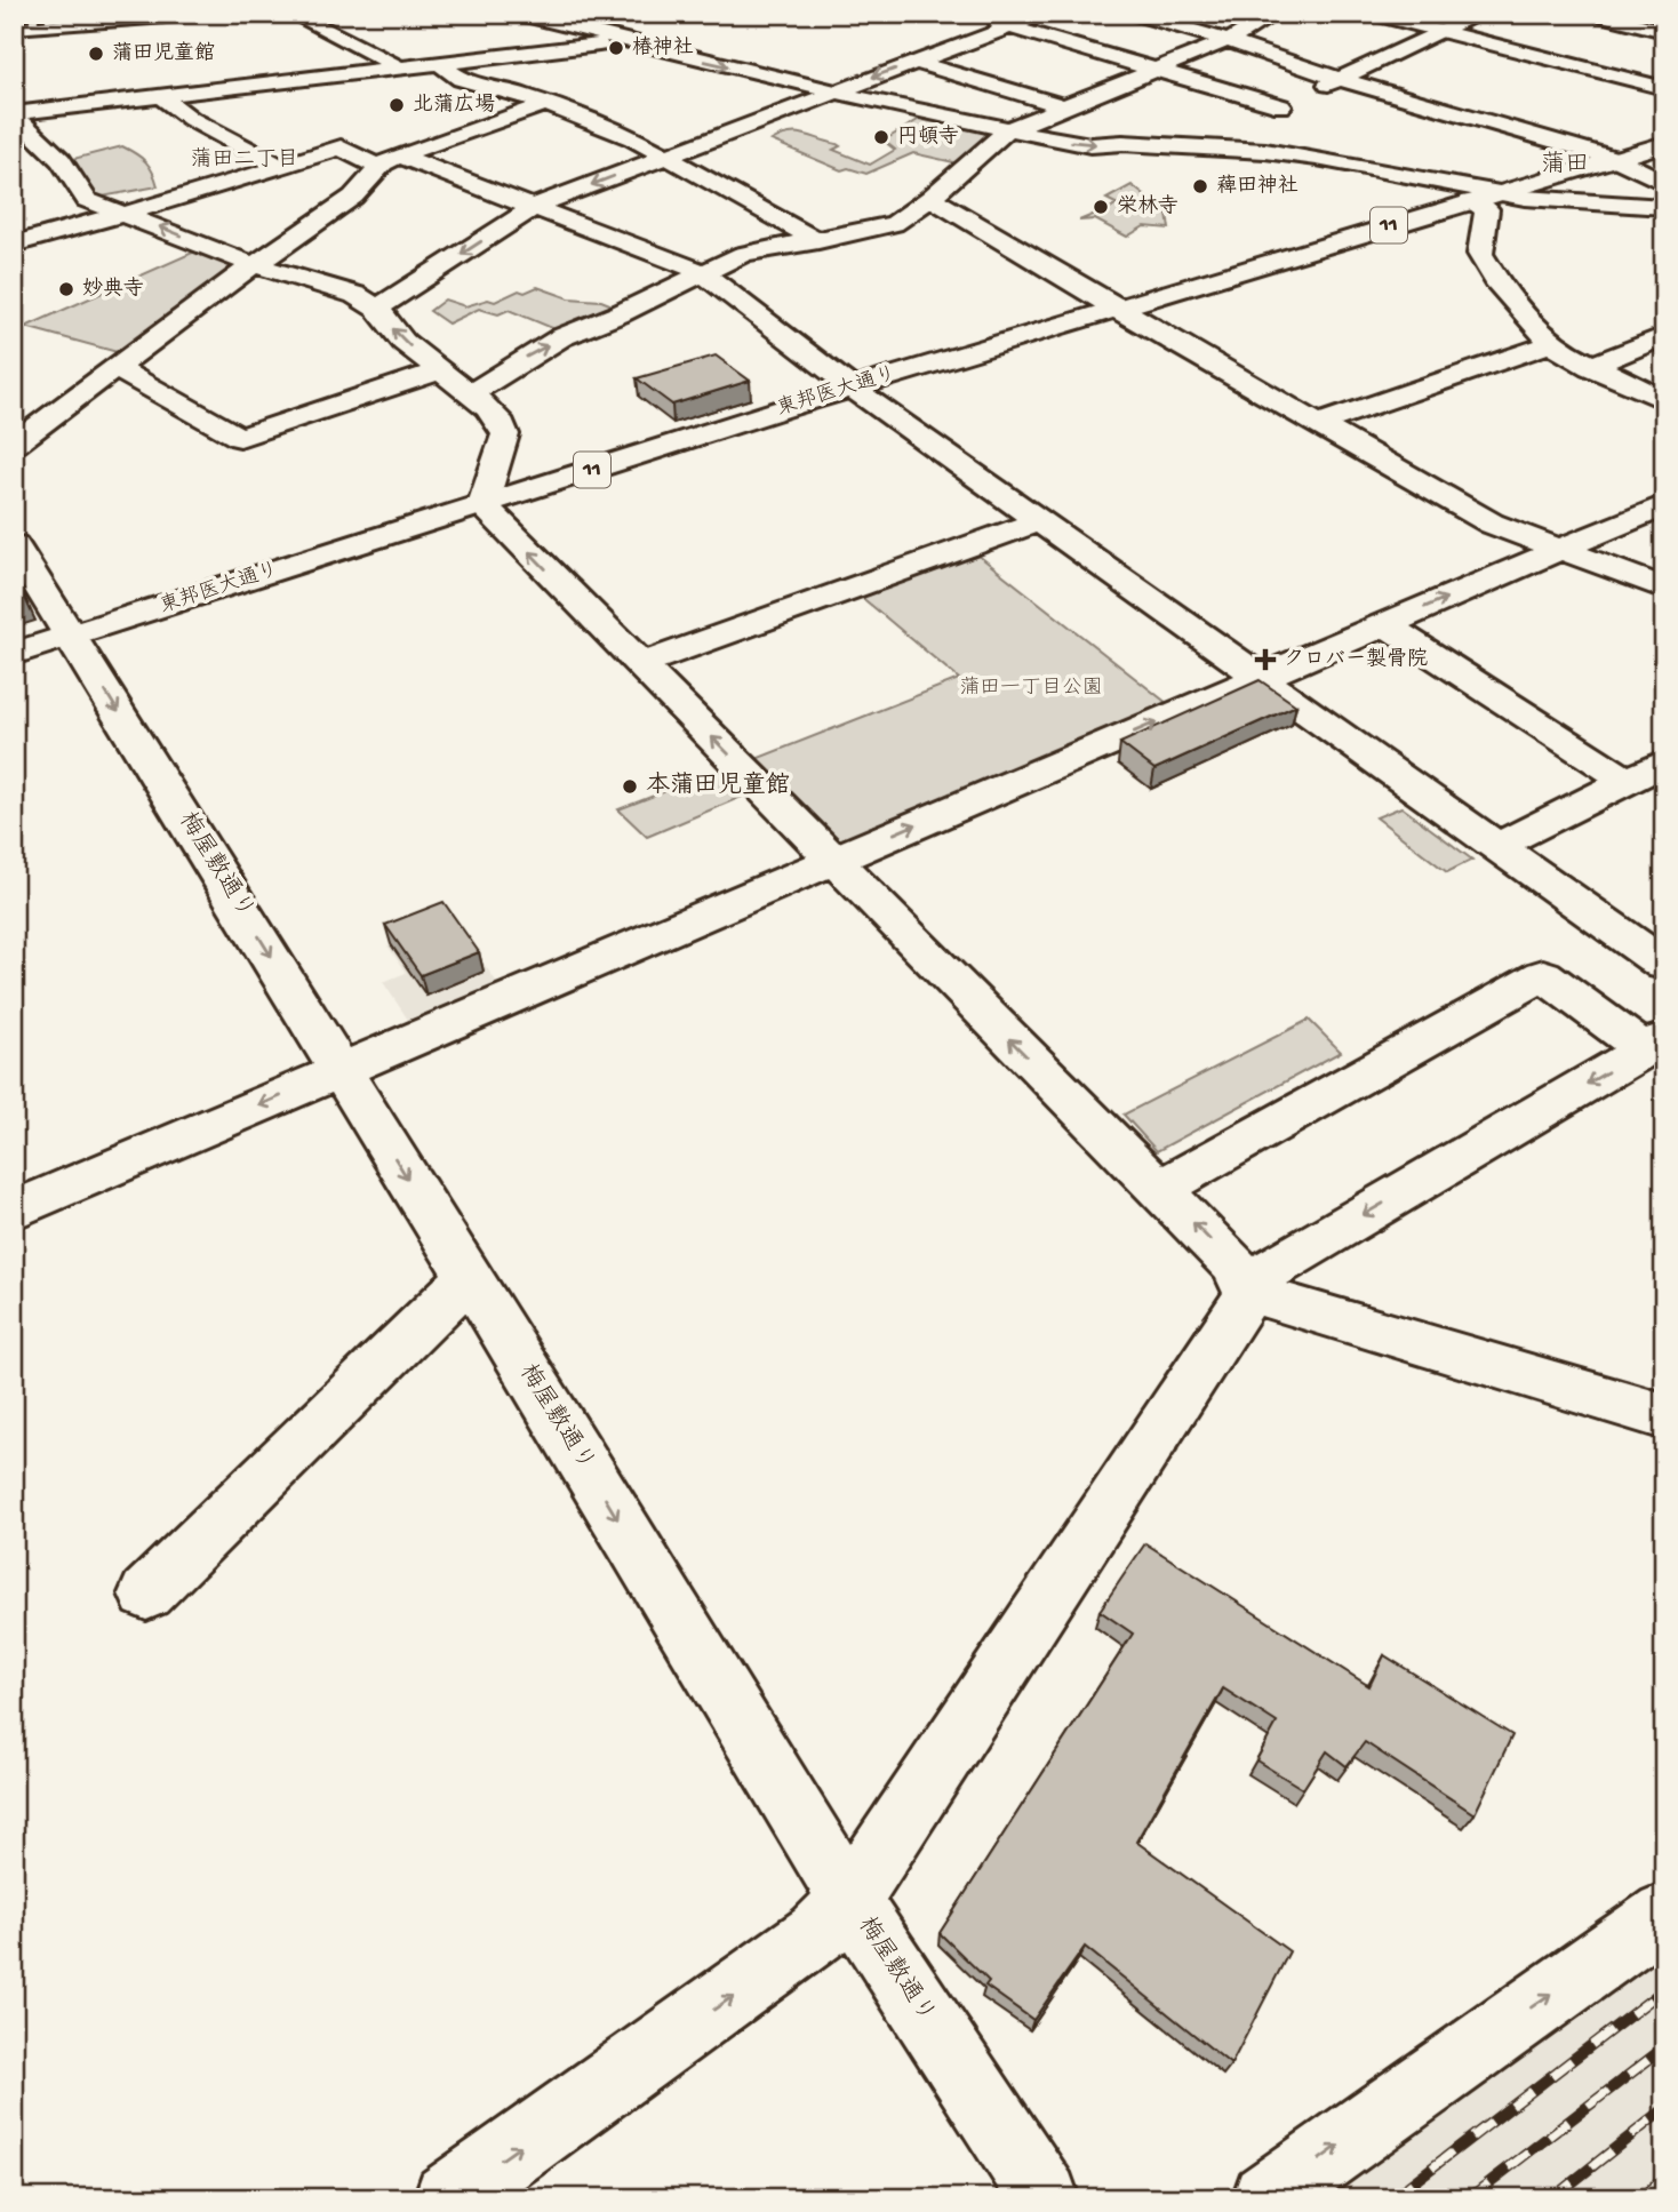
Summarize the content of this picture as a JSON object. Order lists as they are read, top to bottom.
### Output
{
  "streets": {
    "street": ["11", "東邦医大通り", "梅屋敷通り"]
  },
  "crossings": [
    ["東邦医大通り", "梅屋敷通り"]
  ],
  "one_way": ["梅屋敷通り"],
  "districts": ["蒲田二丁目", "蒲田"],
  "parks": ["蒲田一丁目公園"],
  "places": {
    "other": [
      "椿神社",
      "蒲田児童館",
      "北蒲広場",
      "円頓寺",
      "薭田神社",
      "栄林寺",
      "妙典寺",
      "本蒲田児童館"
    ],
    "health": ["クロバー製骨院"]
  }
}
